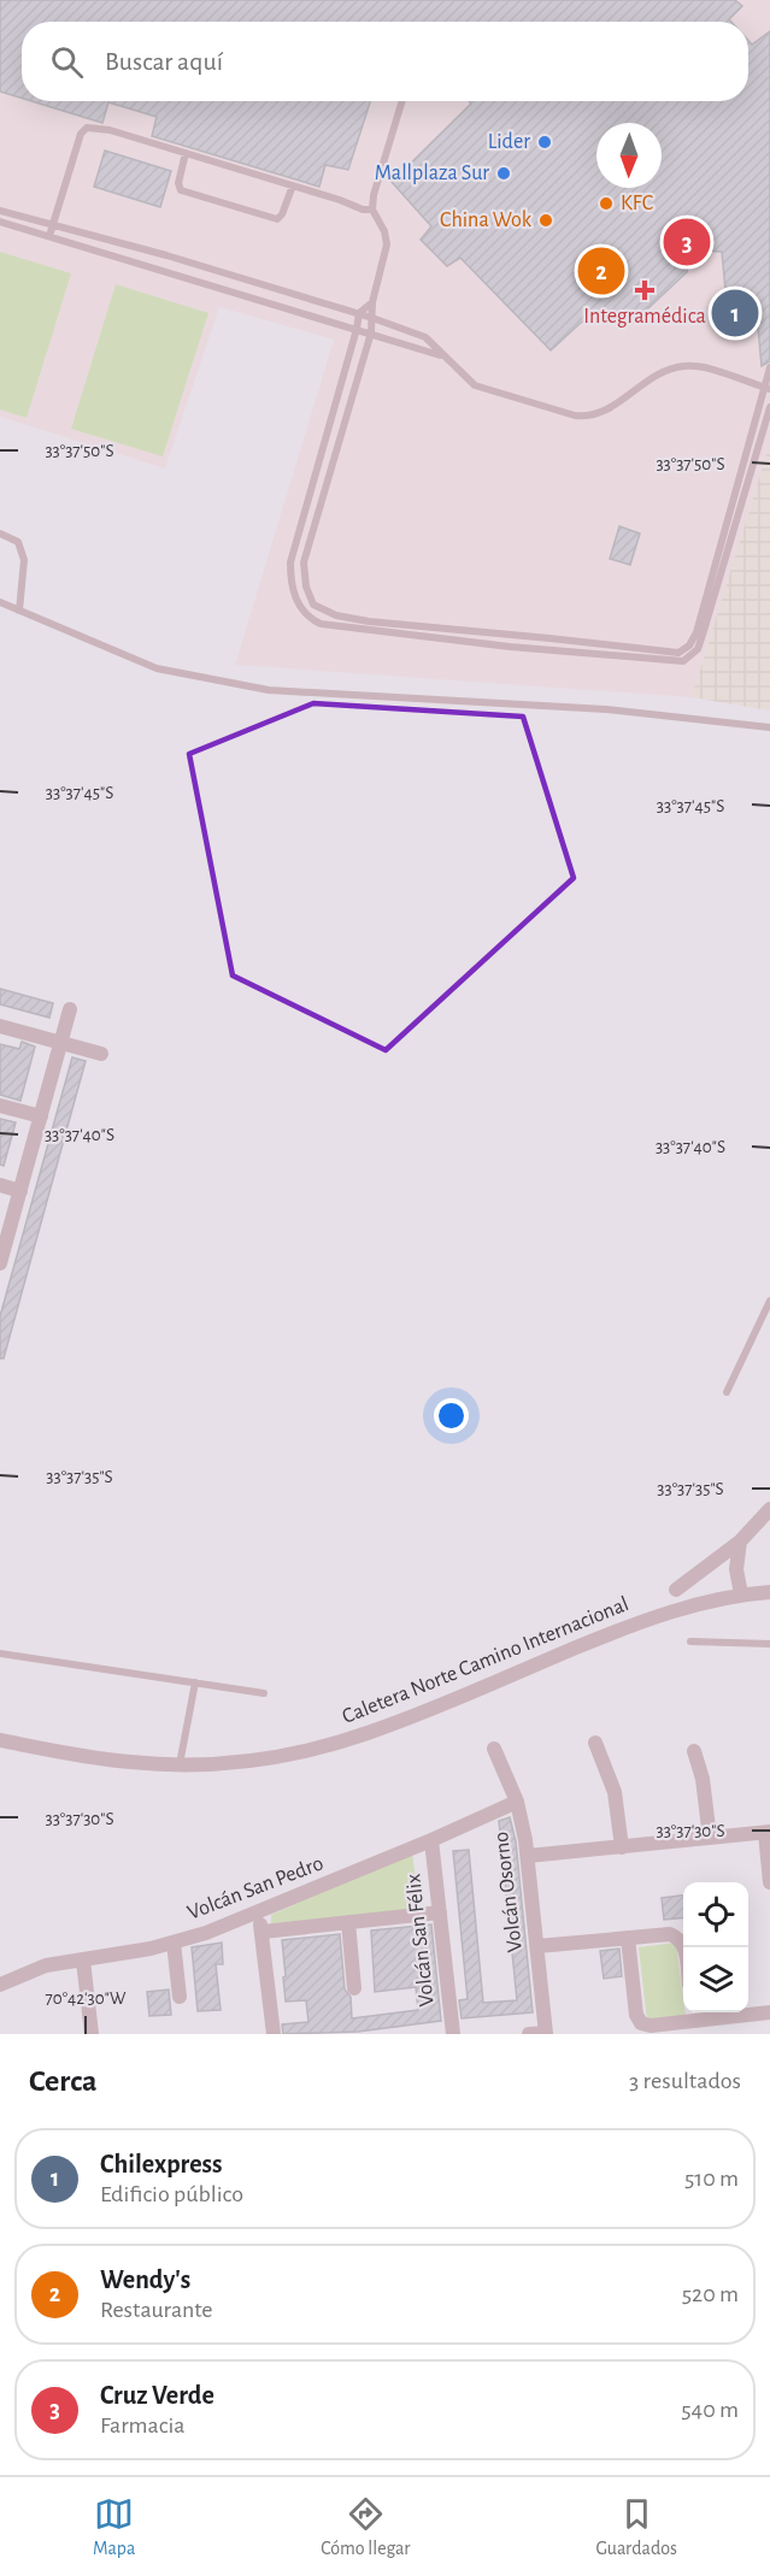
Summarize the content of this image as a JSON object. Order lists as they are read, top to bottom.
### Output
{
  "streets": {
    "street": [
      "Caletera Norte Camino Internacional",
      "Volcán San Pedro",
      "Volcán Osorno",
      "Volcán San Félix"
    ]
  },
  "crossings": [
    ["Volcán San Pedro", "Volcán Osorno"],
    ["Volcán San Pedro", "Volcán San Félix"]
  ],
  "places": {
    "other": [
      "Lider",
      "Mallplaza Sur",
      "KFC",
      "China Wok"
    ],
    "health": ["Integramédica"]
  },
  "north": "bottom",
  "page": {
    "search": "Buscar aquí",
    "pins": ["3", "2", "1"],
    "heading": ["Cerca", "3 resultados"],
    "list": [
      {
        "mark": "1",
        "name": "Chilexpress",
        "note": "Edificio público",
        "value": "510 m"
      },
      {
        "mark": "2",
        "name": "Wendy's",
        "note": "Restaurante",
        "value": "520 m"
      },
      {
        "mark": "3",
        "name": "Cruz Verde",
        "note": "Farmacia",
        "value": "540 m"
      }
    ],
    "nav": ["Mapa", "Cómo llegar", "Guardados"]
  },
  "coordinates": [
    "33°37'50\"S",
    "33°37'45\"S",
    "33°37'40\"S",
    "33°37'35\"S",
    "33°37'30\"S",
    "70°42'30\"W"
  ]
}
